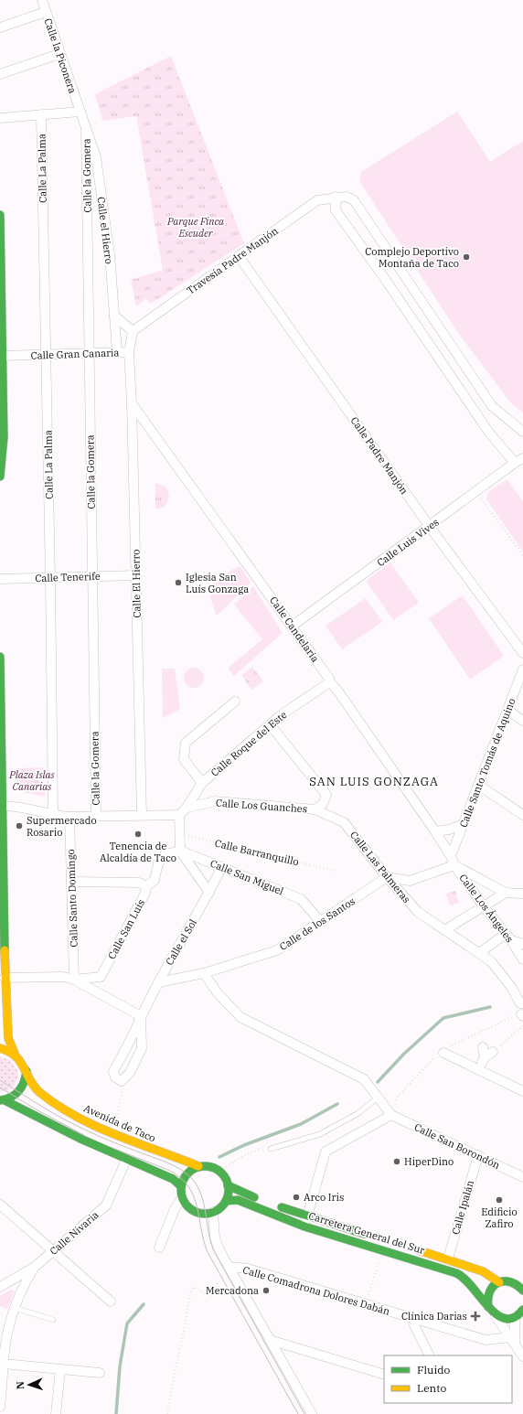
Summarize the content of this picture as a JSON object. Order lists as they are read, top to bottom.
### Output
{
  "streets": {
    "main road": ["Avenida de Taco", "Carretera General del Sur"],
    "street": [
      "Calle la Piconera",
      "Calle La Palma",
      "Calle la Gomera",
      "Calle el Hierro",
      "Travesía Padre Manjón",
      "Calle Gran Canaria",
      "Calle Padre Manjón",
      "Calle Luis Vives",
      "Calle Tenerife",
      "Calle El Hierro",
      "Calle Candelaria",
      "Calle Roque del Este",
      "Calle Santo Tomás de Aquino",
      "Calle Los Guanches",
      "Calle Las Palmeras",
      "Calle San Miguel",
      "Calle Santo Domingo",
      "Calle Los Ángeles",
      "Calle de los Santos",
      "Calle San Luís",
      "Calle el Sol",
      "Calle San Borondón",
      "Calle Ipalán",
      "Calle Nivaria",
      "Calle Comadrona Dolores Dabán"
    ],
    "path": ["Calle Barranquillo"]
  },
  "crossings": [
    ["Calle la Piconera", "Calle el Hierro"],
    ["Calle La Palma", "Calle Gran Canaria"],
    ["Calle La Palma", "Calle Tenerife"],
    ["Calle la Gomera", "Calle el Hierro"],
    ["Calle la Gomera", "Calle Gran Canaria"],
    ["Calle la Gomera", "Calle Tenerife"],
    ["Calle el Hierro", "Calle Gran Canaria"],
    ["Travesía Padre Manjón", "Calle Gran Canaria"],
    ["Travesía Padre Manjón", "Calle Padre Manjón"],
    ["Calle Gran Canaria", "Calle El Hierro"],
    ["Calle Padre Manjón", "Calle Luis Vives"],
    ["Calle Luis Vives", "Calle Candelaria"],
    ["Calle Tenerife", "Calle El Hierro"],
    ["Calle El Hierro", "Calle Candelaria"],
    ["Calle Candelaria", "Calle Roque del Este"],
    ["Calle Candelaria", "Calle Santo Tomás de Aquino"],
    ["Calle Candelaria", "Calle Los Ángeles"],
    ["Calle Roque del Este", "Calle Los Guanches"],
    ["Calle Santo Tomás de Aquino", "Calle Los Ángeles"],
    ["Calle Los Guanches", "Calle Las Palmeras"],
    ["Calle Las Palmeras", "Calle de los Santos"],
    ["Calle San Miguel", "Calle de los Santos"],
    ["Calle San Miguel", "Calle el Sol"],
    ["Calle Santo Domingo", "Calle San Luís"],
    ["Calle de los Santos", "Calle el Sol"],
    ["Avenida de Taco", "Carretera General del Sur"],
    ["Calle San Borondón", "Calle Ipalán"],
    ["Calle Ipalán", "Carretera General del Sur"]
  ],
  "districts": ["SAN LUIS GONZAGA"],
  "parks": ["Parque Finca Escuder", "Plaza Islas Canarias"],
  "places": {
    "other": [
      "Complejo Deportivo Montaña de Taco",
      "Iglesia San Luís Gonzaga",
      "Supermercado Rosario",
      "Tenencia de Alcaldía de Taco",
      "HiperDino",
      "Arco Iris",
      "Edificio Zafiro",
      "Mercadona"
    ],
    "health": ["Clínica Darias"]
  },
  "legend": ["Fluido", "Lento"],
  "north": "left"
}
